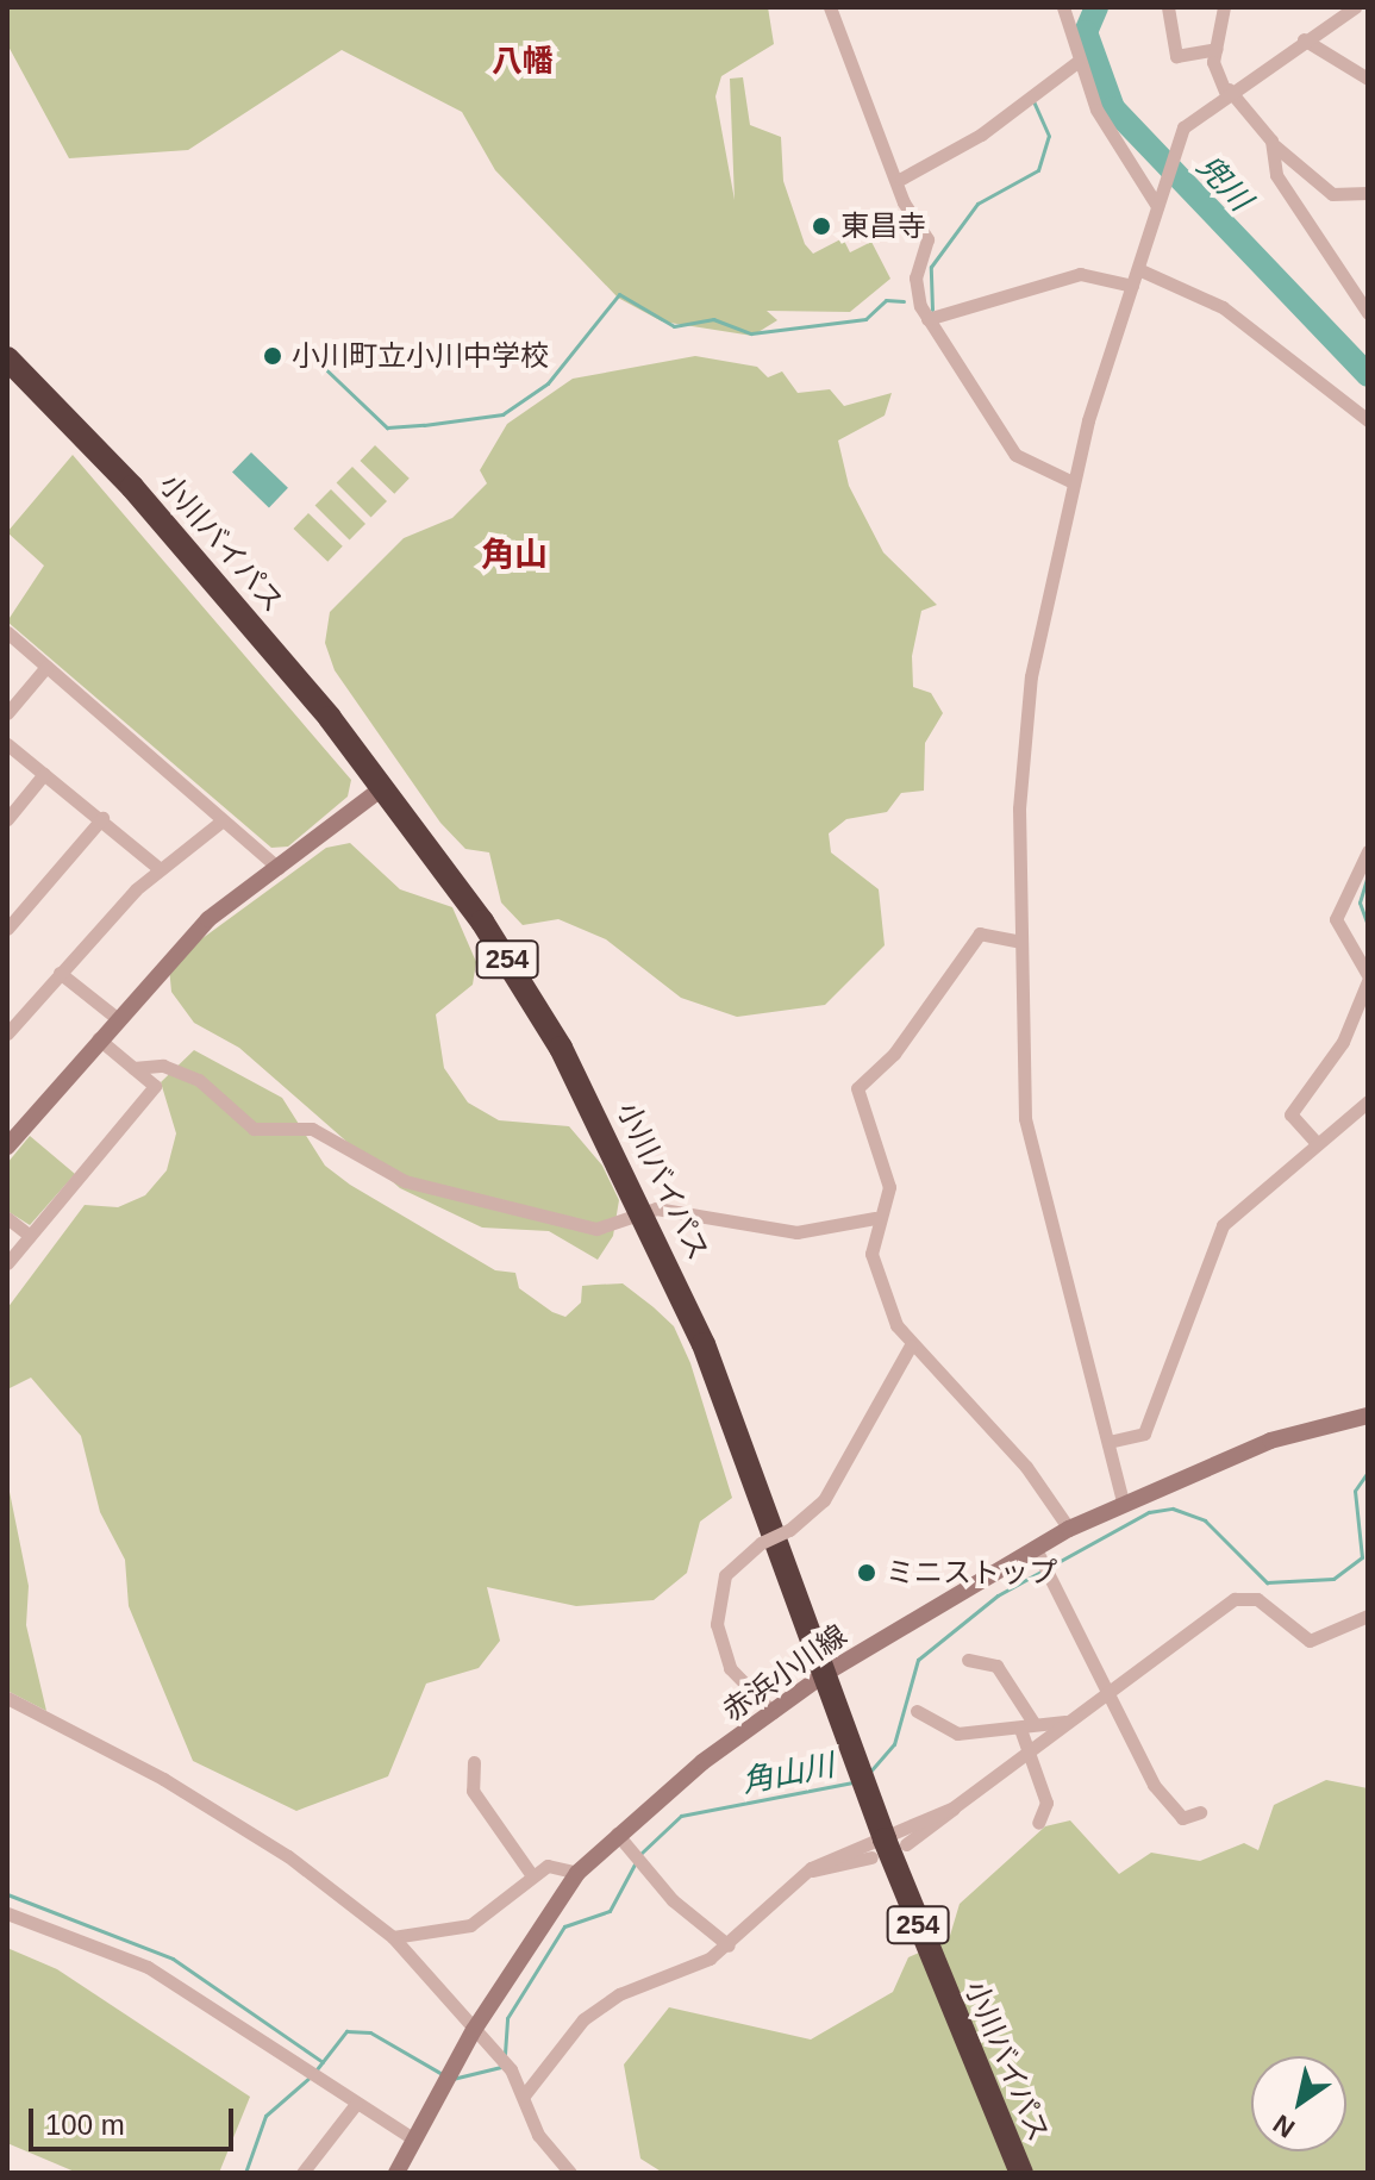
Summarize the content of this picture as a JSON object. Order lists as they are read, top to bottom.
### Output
{
  "streets": {
    "highway": ["小川バイパス", "254"],
    "main road": ["赤浜小川線"]
  },
  "crossings": [
    ["小川バイパス", "赤浜小川線"]
  ],
  "districts": ["八幡", "角山"],
  "water": ["兜川", "角山川"],
  "places": ["東昌寺", "小川町立小川中学校", "ミニストップ"],
  "scale_bar": "100 m",
  "north": "bottom left"
}
